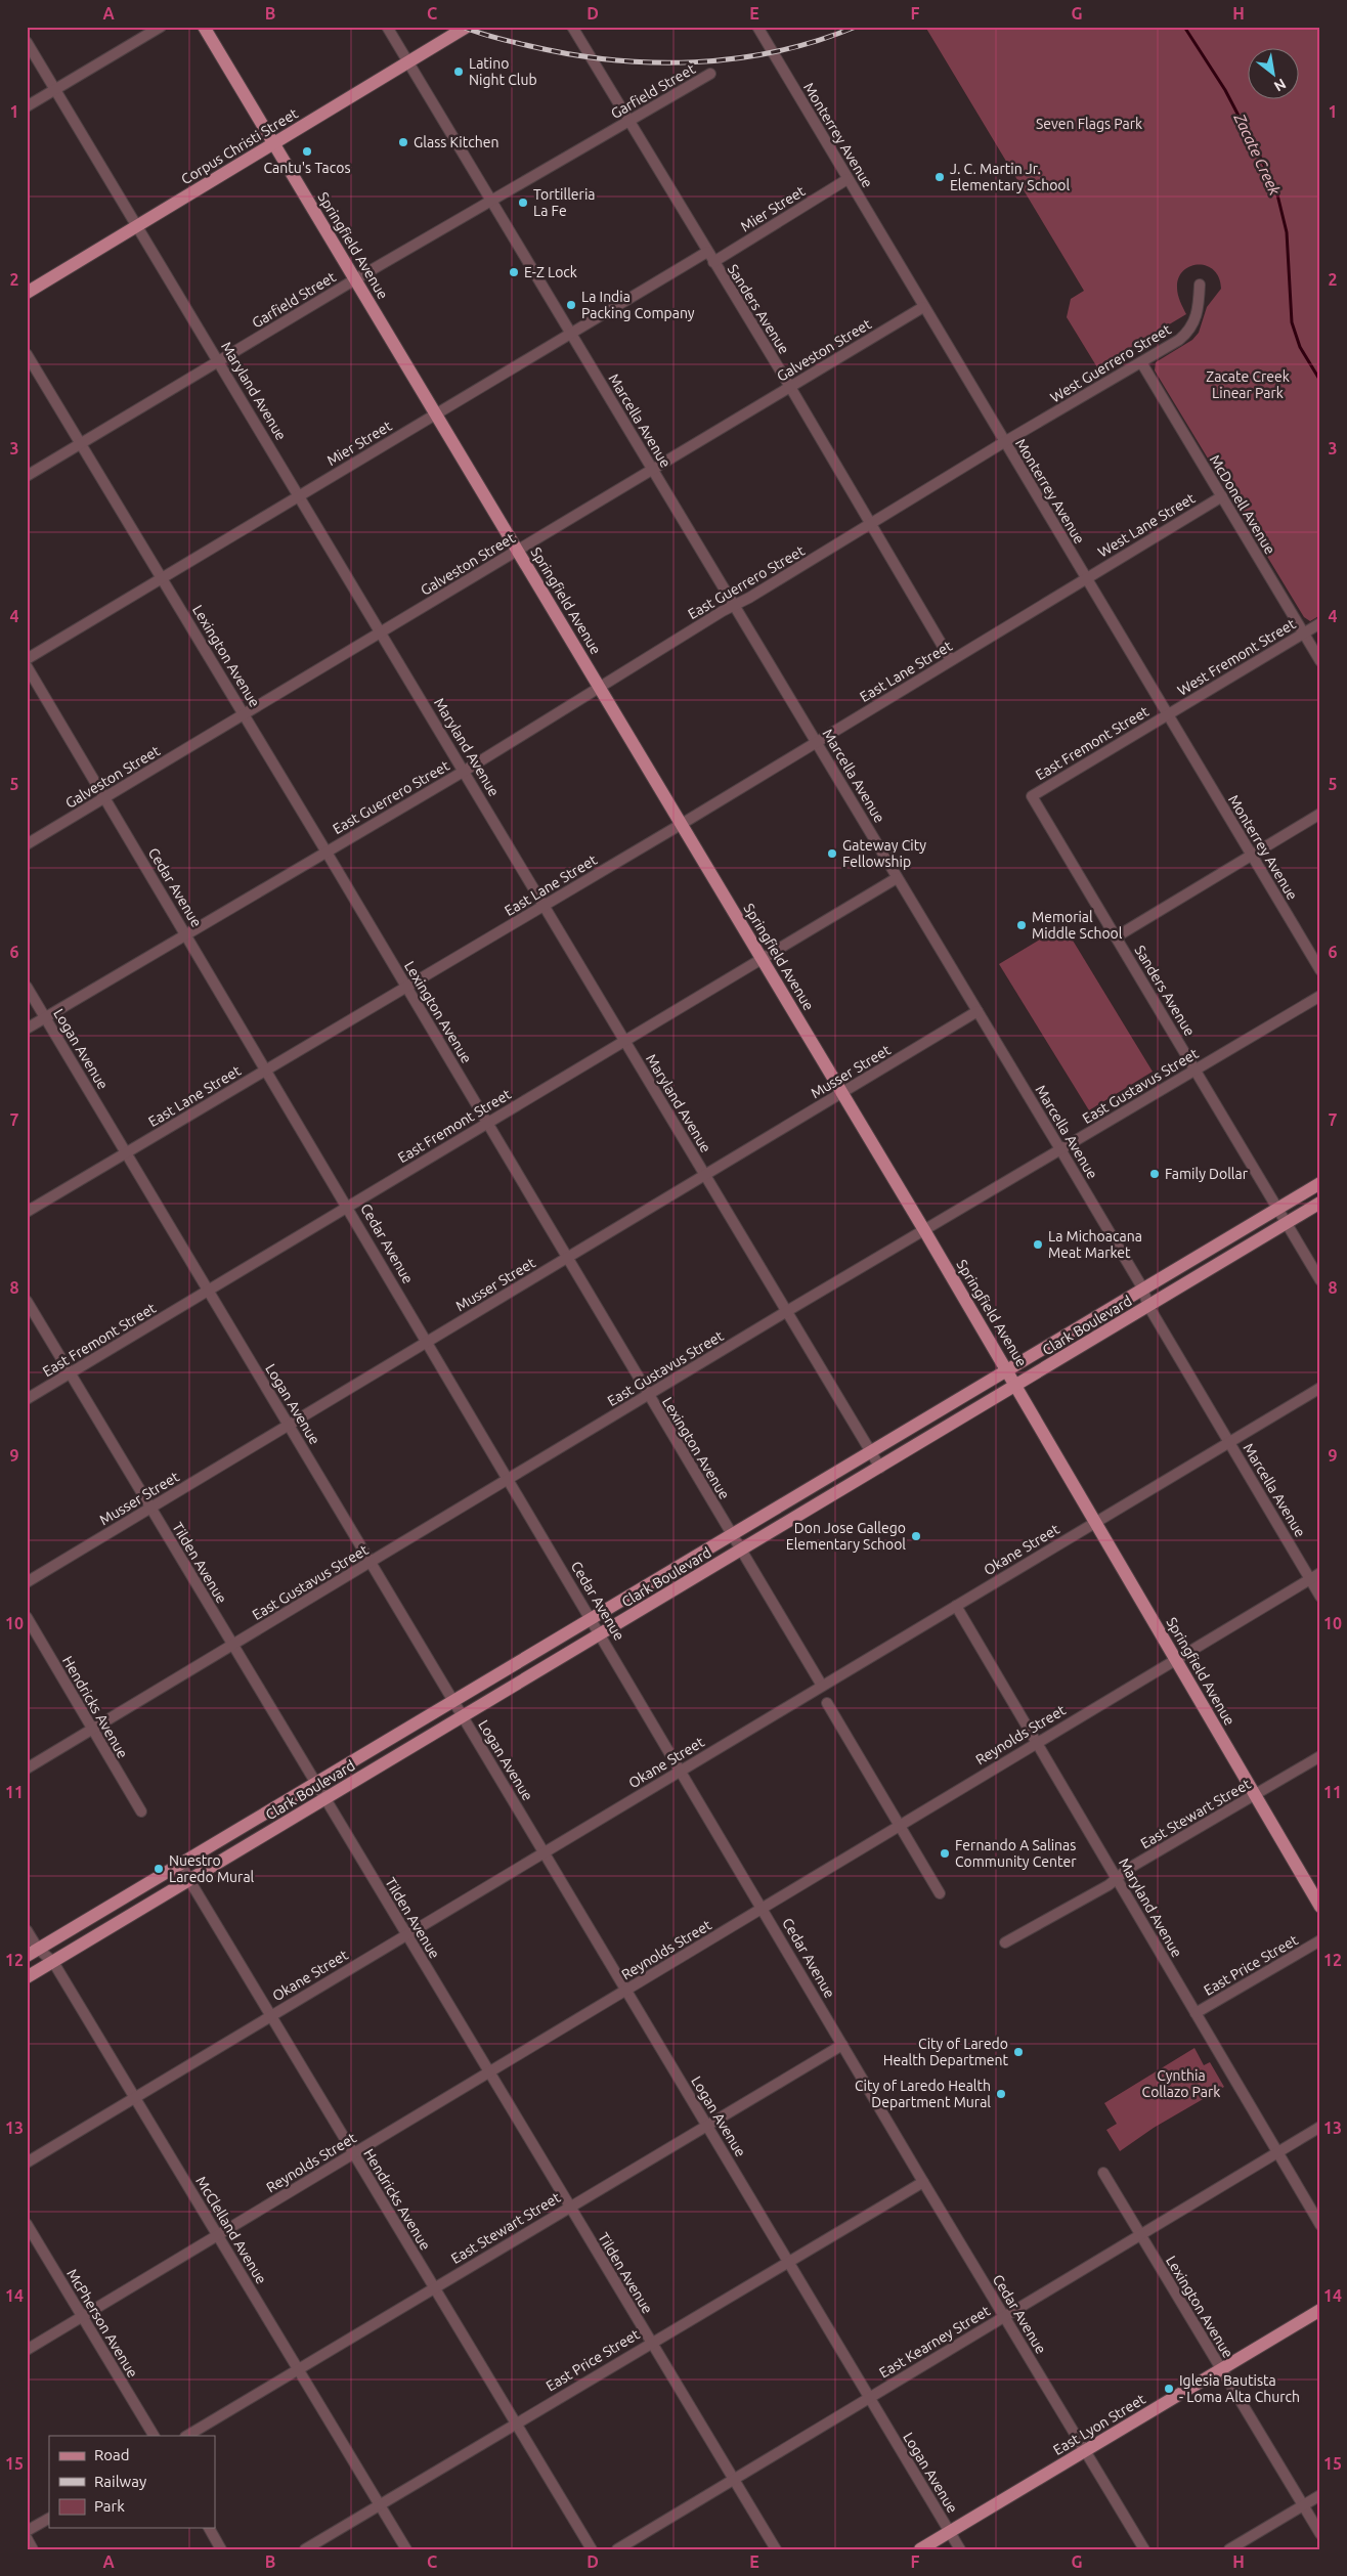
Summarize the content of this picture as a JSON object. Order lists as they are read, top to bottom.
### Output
{
  "streets": {
    "main road": [
      "Corpus Christi Street",
      "Springfield Avenue",
      "Clark Boulevard",
      "East Lyon Street"
    ],
    "street": [
      "Garfield Street",
      "Monterrey Avenue",
      "Mier Street",
      "Sanders Avenue",
      "Galveston Street",
      "West Guerrero Street",
      "Maryland Avenue",
      "Marcella Avenue",
      "McDonell Avenue",
      "West Lane Street",
      "East Guerrero Street",
      "Lexington Avenue",
      "West Fremont Street",
      "East Lane Street",
      "East Fremont Street",
      "Cedar Avenue",
      "Logan Avenue",
      "Musser Street",
      "East Gustavus Street",
      "Okane Street",
      "Tilden Avenue",
      "Hendricks Avenue",
      "Reynolds Street",
      "East Stewart Street",
      "East Price Street",
      "McClelland Avenue",
      "McPherson Avenue",
      "East Kearney Street"
    ]
  },
  "crossings": [
    ["Garfield Street", "Springfield Avenue"],
    ["Garfield Street", "Sanders Avenue"],
    ["Garfield Street", "Maryland Avenue"],
    ["Garfield Street", "Marcella Avenue"],
    ["Garfield Street", "Lexington Avenue"],
    ["Monterrey Avenue", "Mier Street"],
    ["Monterrey Avenue", "Galveston Street"],
    ["Monterrey Avenue", "West Guerrero Street"],
    ["Monterrey Avenue", "West Lane Street"],
    ["Monterrey Avenue", "East Guerrero Street"],
    ["Monterrey Avenue", "West Fremont Street"],
    ["Monterrey Avenue", "East Lane Street"],
    ["Monterrey Avenue", "East Fremont Street"],
    ["Corpus Christi Street", "Springfield Avenue"],
    ["Corpus Christi Street", "Maryland Avenue"],
    ["Corpus Christi Street", "Marcella Avenue"],
    ["Mier Street", "Springfield Avenue"],
    ["Mier Street", "Sanders Avenue"],
    ["Mier Street", "Maryland Avenue"],
    ["Mier Street", "Marcella Avenue"],
    ["Mier Street", "Lexington Avenue"],
    ["Springfield Avenue", "Galveston Street"],
    ["Springfield Avenue", "East Guerrero Street"],
    ["Springfield Avenue", "East Lane Street"],
    ["Springfield Avenue", "East Fremont Street"],
    ["Springfield Avenue", "Musser Street"],
    ["Springfield Avenue", "East Gustavus Street"],
    ["Springfield Avenue", "Clark Boulevard"],
    ["Springfield Avenue", "Okane Street"],
    ["Springfield Avenue", "Reynolds Street"],
    ["Springfield Avenue", "East Stewart Street"],
    ["Sanders Avenue", "Galveston Street"],
    ["Sanders Avenue", "East Guerrero Street"],
    ["Sanders Avenue", "East Lane Street"],
    ["Sanders Avenue", "East Fremont Street"],
    ["Sanders Avenue", "East Gustavus Street"],
    ["Sanders Avenue", "Clark Boulevard"],
    ["Galveston Street", "Maryland Avenue"],
    ["Galveston Street", "Marcella Avenue"],
    ["Galveston Street", "Lexington Avenue"],
    ["Galveston Street", "Cedar Avenue"],
    ["West Guerrero Street", "McDonell Avenue"],
    ["West Guerrero Street", "East Guerrero Street"],
    ["Maryland Avenue", "East Guerrero Street"],
    ["Maryland Avenue", "East Lane Street"],
    ["Maryland Avenue", "East Fremont Street"],
    ["Maryland Avenue", "Musser Street"],
    ["Maryland Avenue", "East Gustavus Street"],
    ["Maryland Avenue", "Clark Boulevard"],
    ["Maryland Avenue", "Okane Street"],
    ["Maryland Avenue", "Reynolds Street"],
    ["Maryland Avenue", "East Stewart Street"],
    ["Maryland Avenue", "East Price Street"],
    ["Maryland Avenue", "East Kearney Street"],
    ["Marcella Avenue", "East Guerrero Street"],
    ["Marcella Avenue", "East Lane Street"],
    ["Marcella Avenue", "East Fremont Street"],
    ["Marcella Avenue", "Musser Street"],
    ["Marcella Avenue", "East Gustavus Street"],
    ["Marcella Avenue", "Clark Boulevard"],
    ["Marcella Avenue", "Okane Street"],
    ["Marcella Avenue", "Reynolds Street"],
    ["McDonell Avenue", "West Lane Street"],
    ["McDonell Avenue", "West Fremont Street"],
    ["West Lane Street", "East Lane Street"],
    ["East Guerrero Street", "Lexington Avenue"],
    ["East Guerrero Street", "Cedar Avenue"],
    ["East Guerrero Street", "Logan Avenue"],
    ["Lexington Avenue", "East Lane Street"],
    ["Lexington Avenue", "East Fremont Street"],
    ["Lexington Avenue", "Musser Street"],
    ["Lexington Avenue", "East Gustavus Street"],
    ["Lexington Avenue", "Clark Boulevard"],
    ["Lexington Avenue", "Okane Street"],
    ["Lexington Avenue", "East Kearney Street"],
    ["Lexington Avenue", "East Lyon Street"],
    ["West Fremont Street", "East Fremont Street"],
    ["East Lane Street", "Cedar Avenue"],
    ["East Lane Street", "Logan Avenue"],
    ["East Fremont Street", "Cedar Avenue"],
    ["East Fremont Street", "Logan Avenue"],
    ["East Fremont Street", "Tilden Avenue"],
    ["Cedar Avenue", "Musser Street"],
    ["Cedar Avenue", "East Gustavus Street"],
    ["Cedar Avenue", "Clark Boulevard"],
    ["Cedar Avenue", "Okane Street"],
    ["Cedar Avenue", "Reynolds Street"],
    ["Cedar Avenue", "East Stewart Street"],
    ["Cedar Avenue", "East Price Street"],
    ["Cedar Avenue", "East Kearney Street"],
    ["Cedar Avenue", "East Lyon Street"],
    ["Logan Avenue", "Musser Street"],
    ["Logan Avenue", "East Gustavus Street"],
    ["Logan Avenue", "Clark Boulevard"],
    ["Logan Avenue", "Okane Street"],
    ["Logan Avenue", "Reynolds Street"],
    ["Logan Avenue", "East Stewart Street"],
    ["Logan Avenue", "East Price Street"],
    ["Logan Avenue", "East Kearney Street"],
    ["Logan Avenue", "East Lyon Street"],
    ["Musser Street", "Tilden Avenue"],
    ["East Gustavus Street", "Tilden Avenue"],
    ["East Gustavus Street", "Hendricks Avenue"],
    ["Clark Boulevard", "Tilden Avenue"],
    ["Clark Boulevard", "Hendricks Avenue"],
    ["Clark Boulevard", "McClelland Avenue"],
    ["Okane Street", "Tilden Avenue"],
    ["Okane Street", "Hendricks Avenue"],
    ["Okane Street", "McClelland Avenue"],
    ["Tilden Avenue", "Reynolds Street"],
    ["Tilden Avenue", "East Stewart Street"],
    ["Tilden Avenue", "East Price Street"],
    ["Tilden Avenue", "East Kearney Street"],
    ["Hendricks Avenue", "Reynolds Street"],
    ["Hendricks Avenue", "East Stewart Street"],
    ["Hendricks Avenue", "East Price Street"],
    ["Reynolds Street", "McClelland Avenue"],
    ["Reynolds Street", "McPherson Avenue"],
    ["East Stewart Street", "McClelland Avenue"],
    ["East Price Street", "McClelland Avenue"]
  ],
  "water": ["Zacate Creek"],
  "parks": ["Seven Flags Park", "Zacate Creek Linear Park", "Cynthia Collazo Park"],
  "places": [
    "Latino Night Club",
    "Glass Kitchen",
    "Cantu's Tacos",
    "J. C. Martin Jr. Elementary School",
    "Tortilleria La Fe",
    "E-Z Lock",
    "La India Packing Company",
    "Gateway City Fellowship",
    "Memorial Middle School",
    "Family Dollar",
    "La Michoacana Meat Market",
    "Don Jose Gallego Elementary School",
    "Fernando A Salinas Community Center",
    "Nuestro Laredo Mural",
    "City of Laredo Health Department",
    "City of Laredo Health Department Mural",
    "Iglesia Bautista - Loma Alta Church"
  ],
  "legend": ["Road", "Railway", "Park"],
  "north": "bottom right",
  "grid": {
    "columns": [
      "A",
      "B",
      "C",
      "D",
      "E",
      "F",
      "G",
      "H"
    ],
    "rows": [
      "1",
      "2",
      "3",
      "4",
      "5",
      "6",
      "7",
      "8",
      "9",
      "10",
      "11",
      "12",
      "13",
      "14",
      "15"
    ]
  }
}
